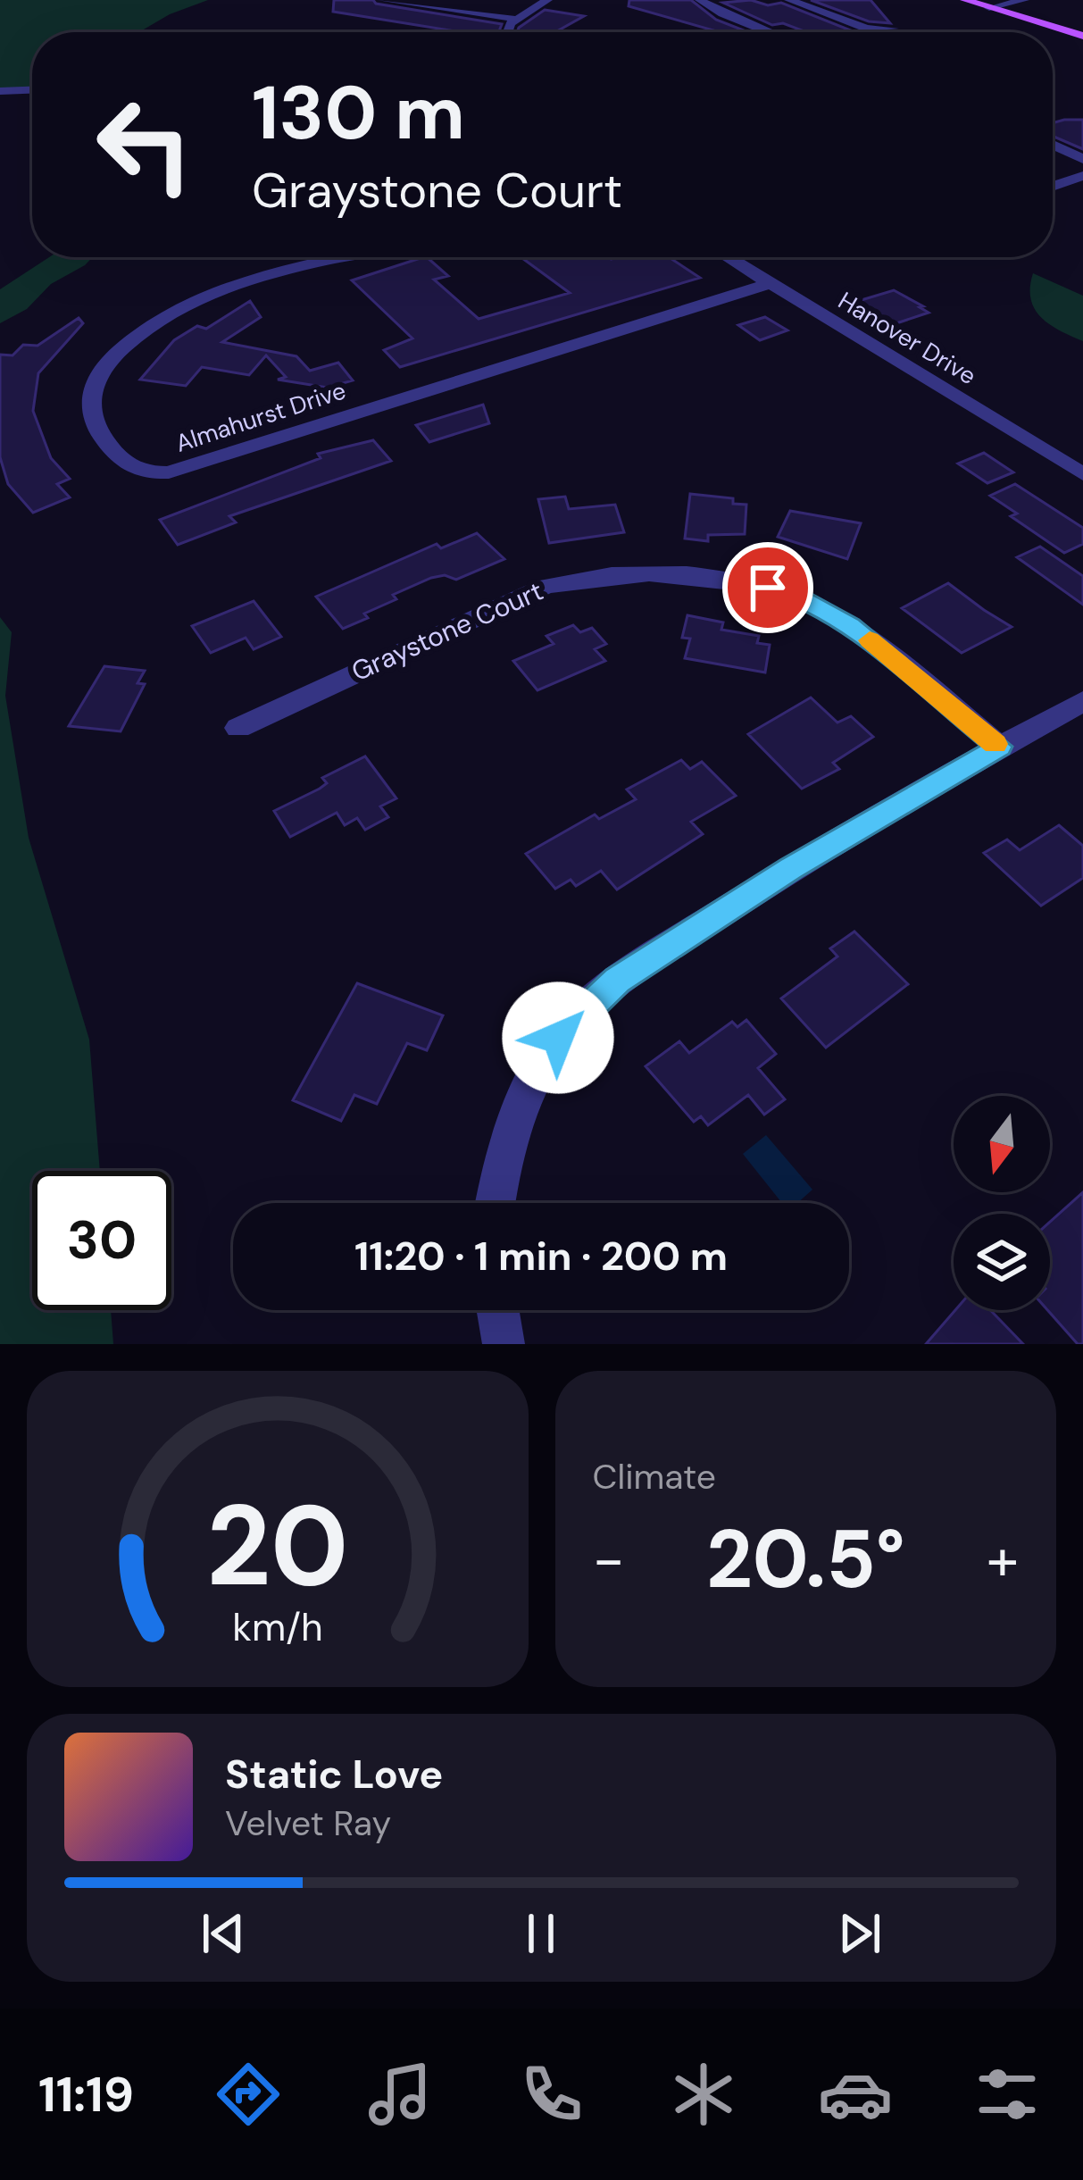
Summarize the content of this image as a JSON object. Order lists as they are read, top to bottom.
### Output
{
  "streets": {
    "street": ["Hanover Drive", "Almahurst Drive", "Graystone Court"]
  },
  "crossings": [
    ["Hanover Drive", "Almahurst Drive"]
  ],
  "north": "bottom",
  "page": {
    "turn": ["130 m", "Graystone Court"],
    "limit": "30",
    "trip": "11:20 · 1 min · 200 m",
    "tile": "Climate",
    "heat": ["−", "20.5°", "+"],
    "song": ["Static Love", "Velvet Ray"],
    "tabs": "11:19",
    "gauge": ["20", "km/h"]
  }
}
